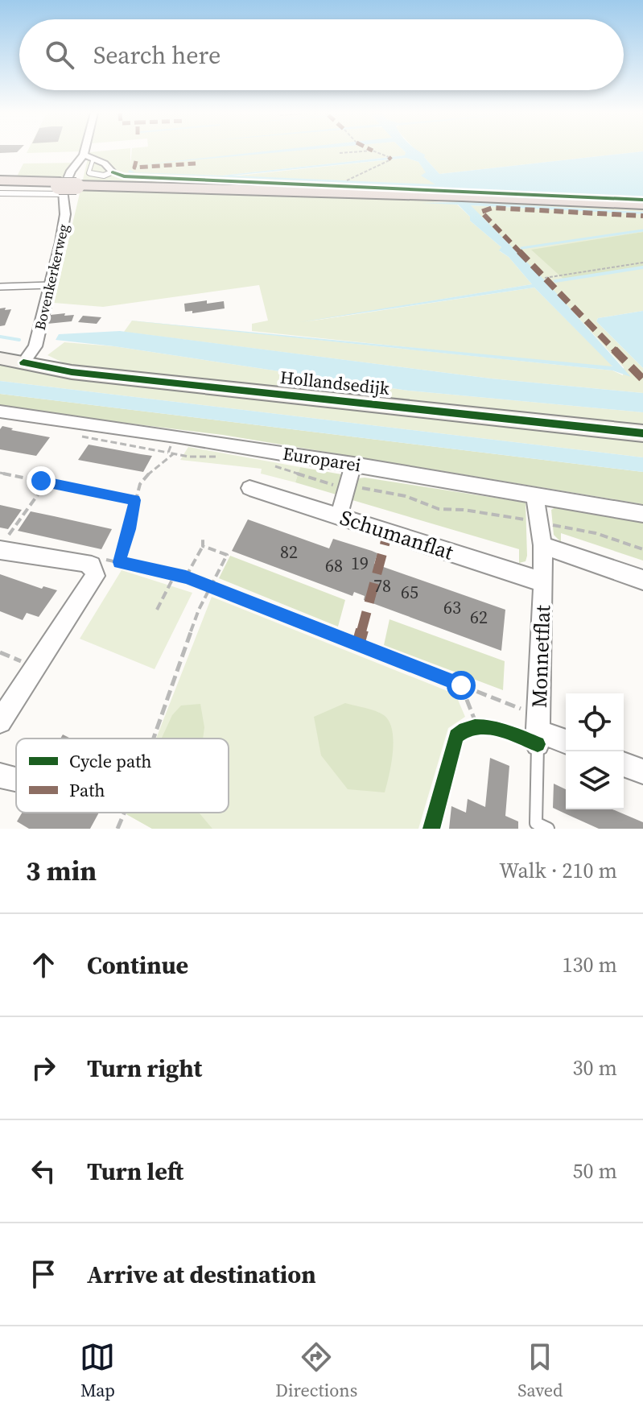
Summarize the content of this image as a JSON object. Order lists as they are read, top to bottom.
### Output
{
  "streets": {
    "street": [
      "Bovenkerkerweg",
      "Hollandsedijk",
      "Europarei",
      "Schumanflat",
      "Monnetflat"
    ]
  },
  "crossings": [
    ["Bovenkerkerweg", "Hollandsedijk"],
    ["Europarei", "Monnetflat"],
    ["Schumanflat", "Monnetflat"]
  ],
  "house_numbers": [
    "82",
    "19",
    "68",
    "78",
    "65",
    "63",
    "62"
  ],
  "legend": ["Cycle path", "Path"],
  "page": {
    "search": "Search here",
    "heading": ["3 min", "Walk · 210 m"],
    "list": [
      ["Continue", "130 m"],
      ["Turn right", "30 m"],
      ["Turn left", "50 m"],
      "Arrive at destination"
    ],
    "nav": ["Map", "Directions", "Saved"]
  }
}
